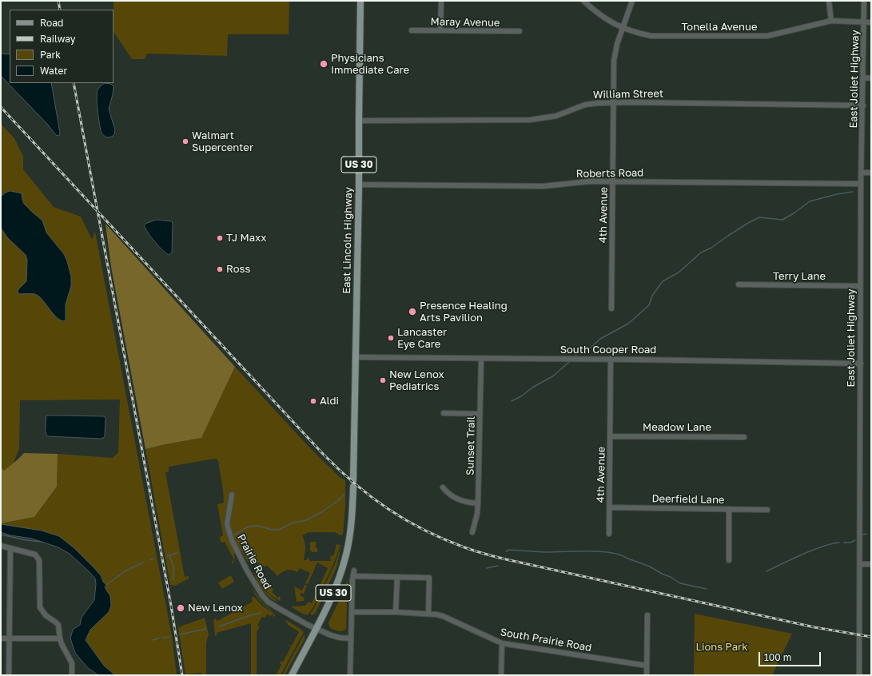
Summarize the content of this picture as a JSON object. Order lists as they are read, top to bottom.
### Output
{
  "streets": {
    "main road": ["US 30", "East Lincoln Highway"],
    "street": [
      "Maray Avenue",
      "Tonella Avenue",
      "East Joliet Highway",
      "William Street",
      "Roberts Road",
      "4th Avenue",
      "Terry Lane",
      "South Cooper Road",
      "Meadow Lane",
      "Sunset Trail",
      "Deerfield Lane",
      "Prairie Road",
      "South Prairie Road"
    ]
  },
  "crossings": [
    ["Tonella Avenue", "East Joliet Highway"],
    ["Tonella Avenue", "4th Avenue"],
    ["East Joliet Highway", "William Street"],
    ["East Joliet Highway", "Roberts Road"],
    ["East Joliet Highway", "Terry Lane"],
    ["East Joliet Highway", "South Cooper Road"],
    ["William Street", "4th Avenue"],
    ["William Street", "East Lincoln Highway"],
    ["US 30", "East Lincoln Highway"],
    ["US 30", "Prairie Road"],
    ["Roberts Road", "4th Avenue"],
    ["Roberts Road", "East Lincoln Highway"],
    ["4th Avenue", "South Cooper Road"],
    ["4th Avenue", "Meadow Lane"],
    ["4th Avenue", "Deerfield Lane"],
    ["East Lincoln Highway", "South Cooper Road"],
    ["East Lincoln Highway", "Prairie Road"],
    ["South Cooper Road", "Sunset Trail"]
  ],
  "parks": ["Lions Park"],
  "places": [
    "Physicians Immediate Care",
    "Walmart Supercenter",
    "TJ Maxx",
    "Ross",
    "Presence Healing Arts Pavilion",
    "Lancaster Eye Care",
    "New Lenox Pediatrics",
    "Aldi",
    "New Lenox"
  ],
  "legend": [
    "Road",
    "Railway",
    "Park",
    "Water"
  ],
  "scale_bar": "100 m"
}
